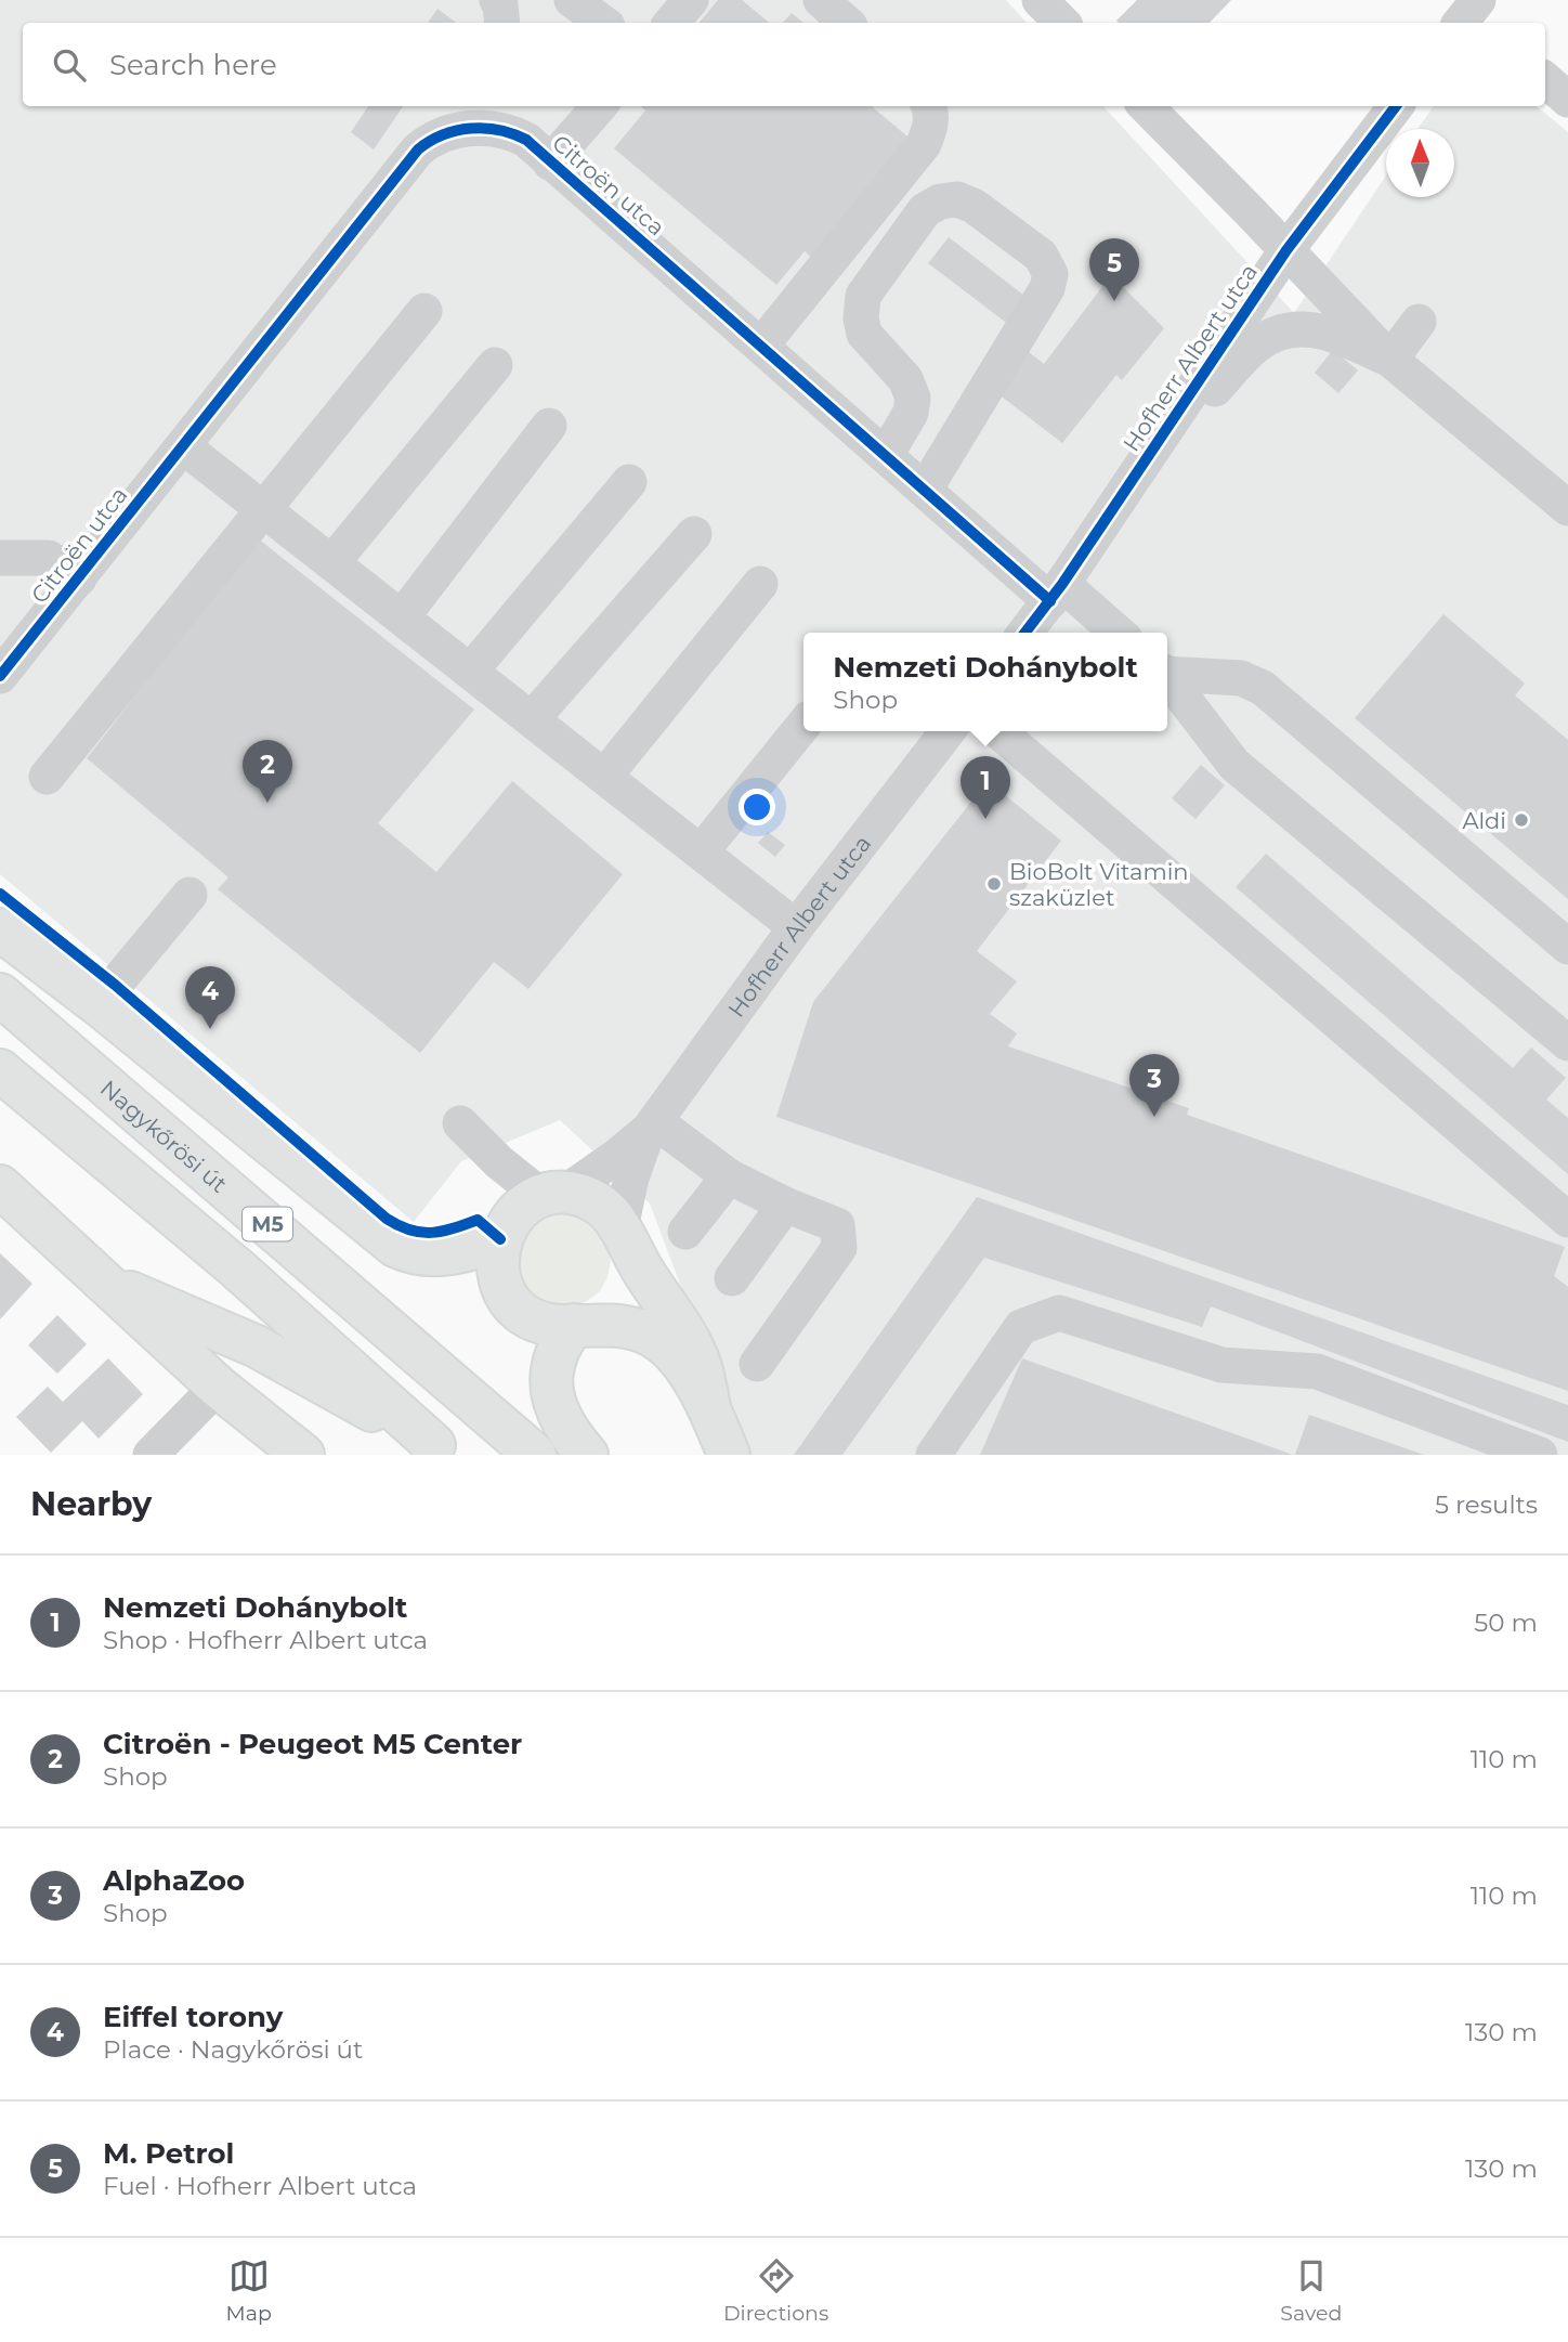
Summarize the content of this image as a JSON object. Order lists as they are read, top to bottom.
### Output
{
  "streets": {
    "main road": ["Nagykőrösi út", "M5"],
    "street": ["Citroën utca", "Hofherr Albert utca"]
  },
  "crossings": [
    ["Citroën utca", "Hofherr Albert utca"]
  ],
  "places": ["Aldi", "BioBolt Vitamin szaküzlet"],
  "north": "top",
  "page": {
    "search": "Search here",
    "pins": [
      "5",
      "2",
      "1",
      "4",
      "3"
    ],
    "popup": ["Nemzeti Dohánybolt", "Shop"],
    "heading": ["Nearby", "5 results"],
    "list": [
      {
        "mark": "1",
        "name": "Nemzeti Dohánybolt",
        "note": "Shop · Hofherr Albert utca",
        "value": "50 m"
      },
      {
        "mark": "2",
        "name": "Citroën - Peugeot M5 Center",
        "note": "Shop",
        "value": "110 m"
      },
      {
        "mark": "3",
        "name": "AlphaZoo",
        "note": "Shop",
        "value": "110 m"
      },
      {
        "mark": "4",
        "name": "Eiffel torony",
        "note": "Place · Nagykőrösi út",
        "value": "130 m"
      },
      {
        "mark": "5",
        "name": "M. Petrol",
        "note": "Fuel · Hofherr Albert utca",
        "value": "130 m"
      }
    ],
    "nav": ["Map", "Directions", "Saved"]
  }
}
